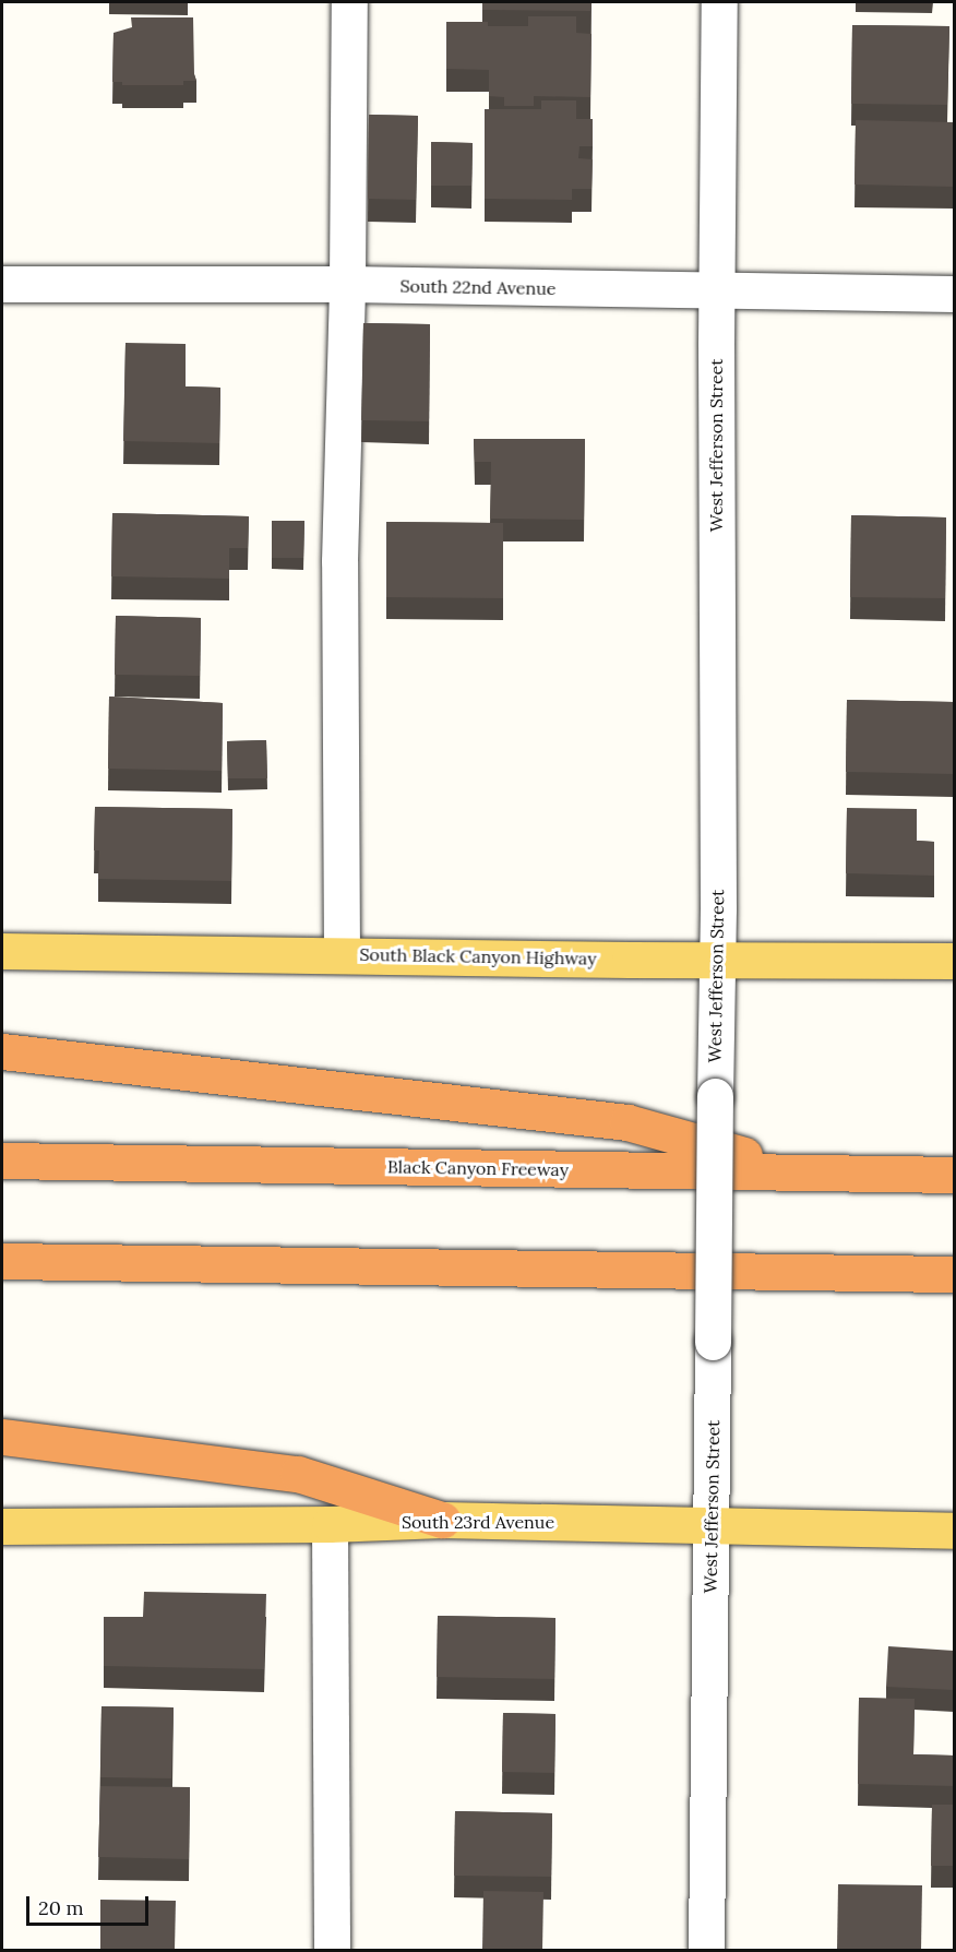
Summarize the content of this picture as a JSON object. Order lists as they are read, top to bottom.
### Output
{
  "streets": {
    "highway": ["Black Canyon Freeway"],
    "main road": ["South Black Canyon Highway", "South 23rd Avenue"],
    "street": ["South 22nd Avenue", "West Jefferson Street"]
  },
  "crossings": [
    ["South 22nd Avenue", "West Jefferson Street"],
    ["West Jefferson Street", "South Black Canyon Highway"],
    ["West Jefferson Street", "South 23rd Avenue"]
  ],
  "scale_bar": "20 m"
}
